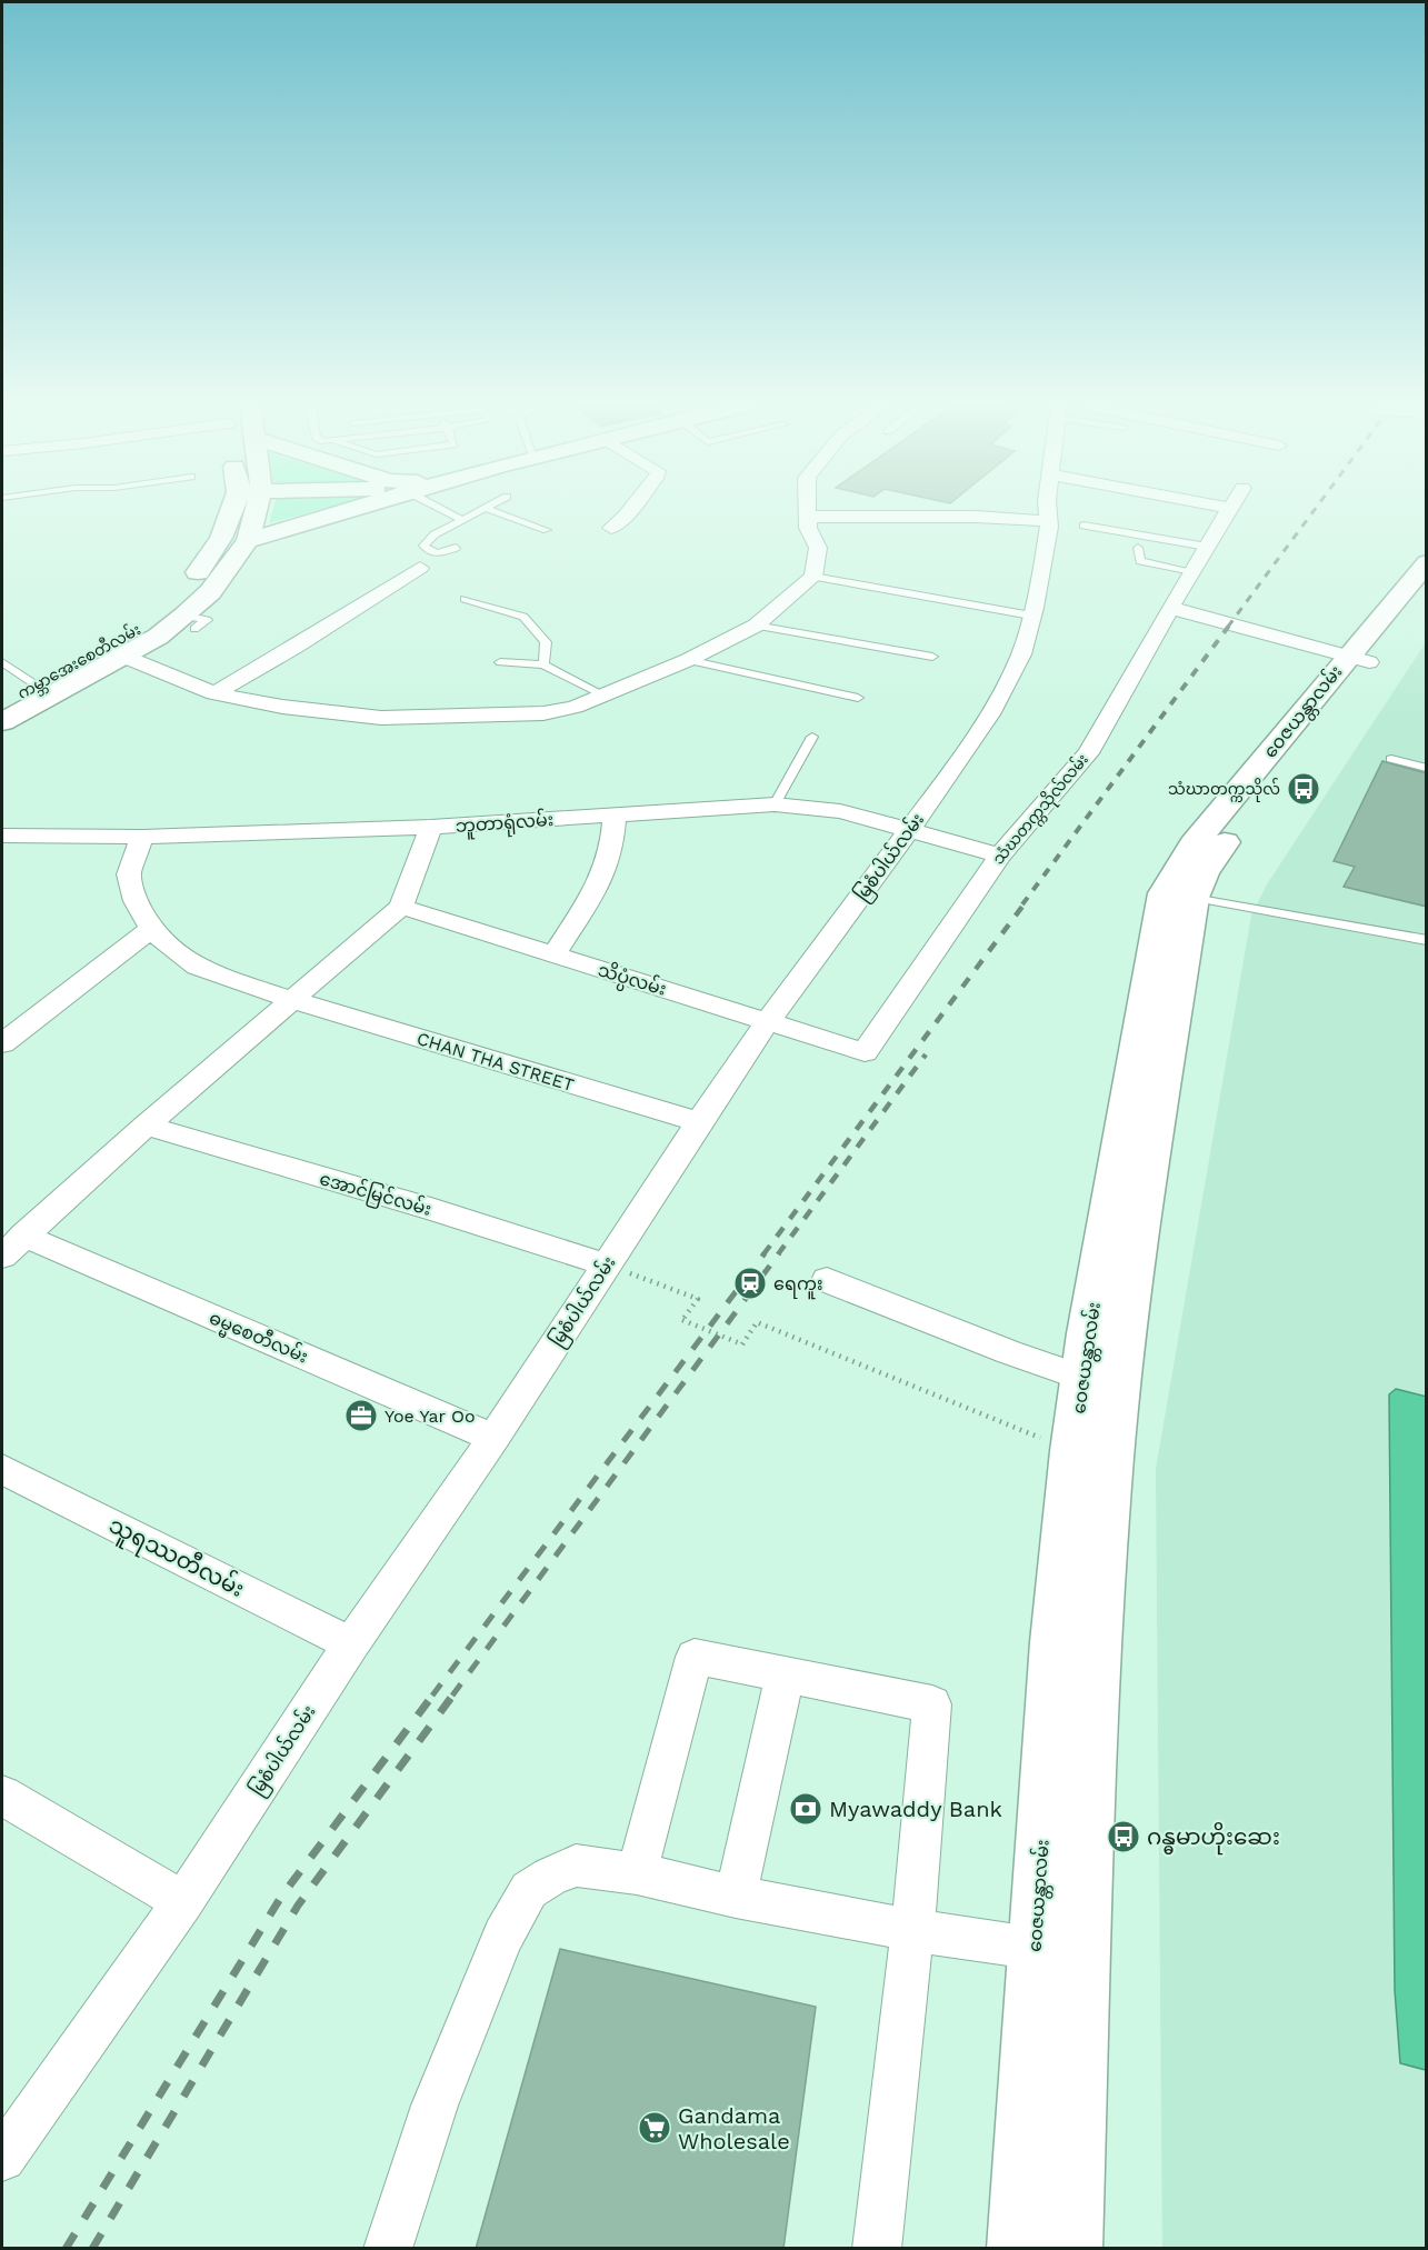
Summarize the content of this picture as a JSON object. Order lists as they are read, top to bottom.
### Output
{
  "streets": {
    "main road": ["ကမ္ဘာအေးစေတီလမ်း", "ဝေဇယန္တာလမ်း"],
    "street": [
      "သံဃတက္ကသိုလ်လမ်း",
      "ဘူတာရုံလမ်း",
      "မြစံပါယ်လမ်း",
      "သိပ္ပံလမ်း",
      "CHAN THA STREET",
      "အောင်မြင်လမ်း",
      "ဓမ္မစေတီလမ်း",
      "သူရဿတီလမ်း"
    ]
  },
  "crossings": [
    ["သံဃတက္ကသိုလ်လမ်း", "ဘူတာရုံလမ်း"],
    ["သံဃတက္ကသိုလ်လမ်း", "သိပ္ပံလမ်း"],
    ["ဘူတာရုံလမ်း", "မြစံပါယ်လမ်း"],
    ["ဘူတာရုံလမ်း", "CHAN THA STREET"],
    ["မြစံပါယ်လမ်း", "သိပ္ပံလမ်း"],
    ["မြစံပါယ်လမ်း", "CHAN THA STREET"],
    ["မြစံပါယ်လမ်း", "အောင်မြင်လမ်း"],
    ["မြစံပါယ်လမ်း", "ဓမ္မစေတီလမ်း"],
    ["မြစံပါယ်လမ်း", "သူရဿတီလမ်း"]
  ],
  "places": {
    "bus stop": ["သံဃာတက္ကသိုလ်", "ဂန္ဓမာဟိုးဆေး"],
    "station": ["ရေကူး"],
    "office": ["Yoe Yar Oo"],
    "bank": ["Myawaddy Bank"],
    "supermarket": ["Gandama Wholesale"]
  }
}
